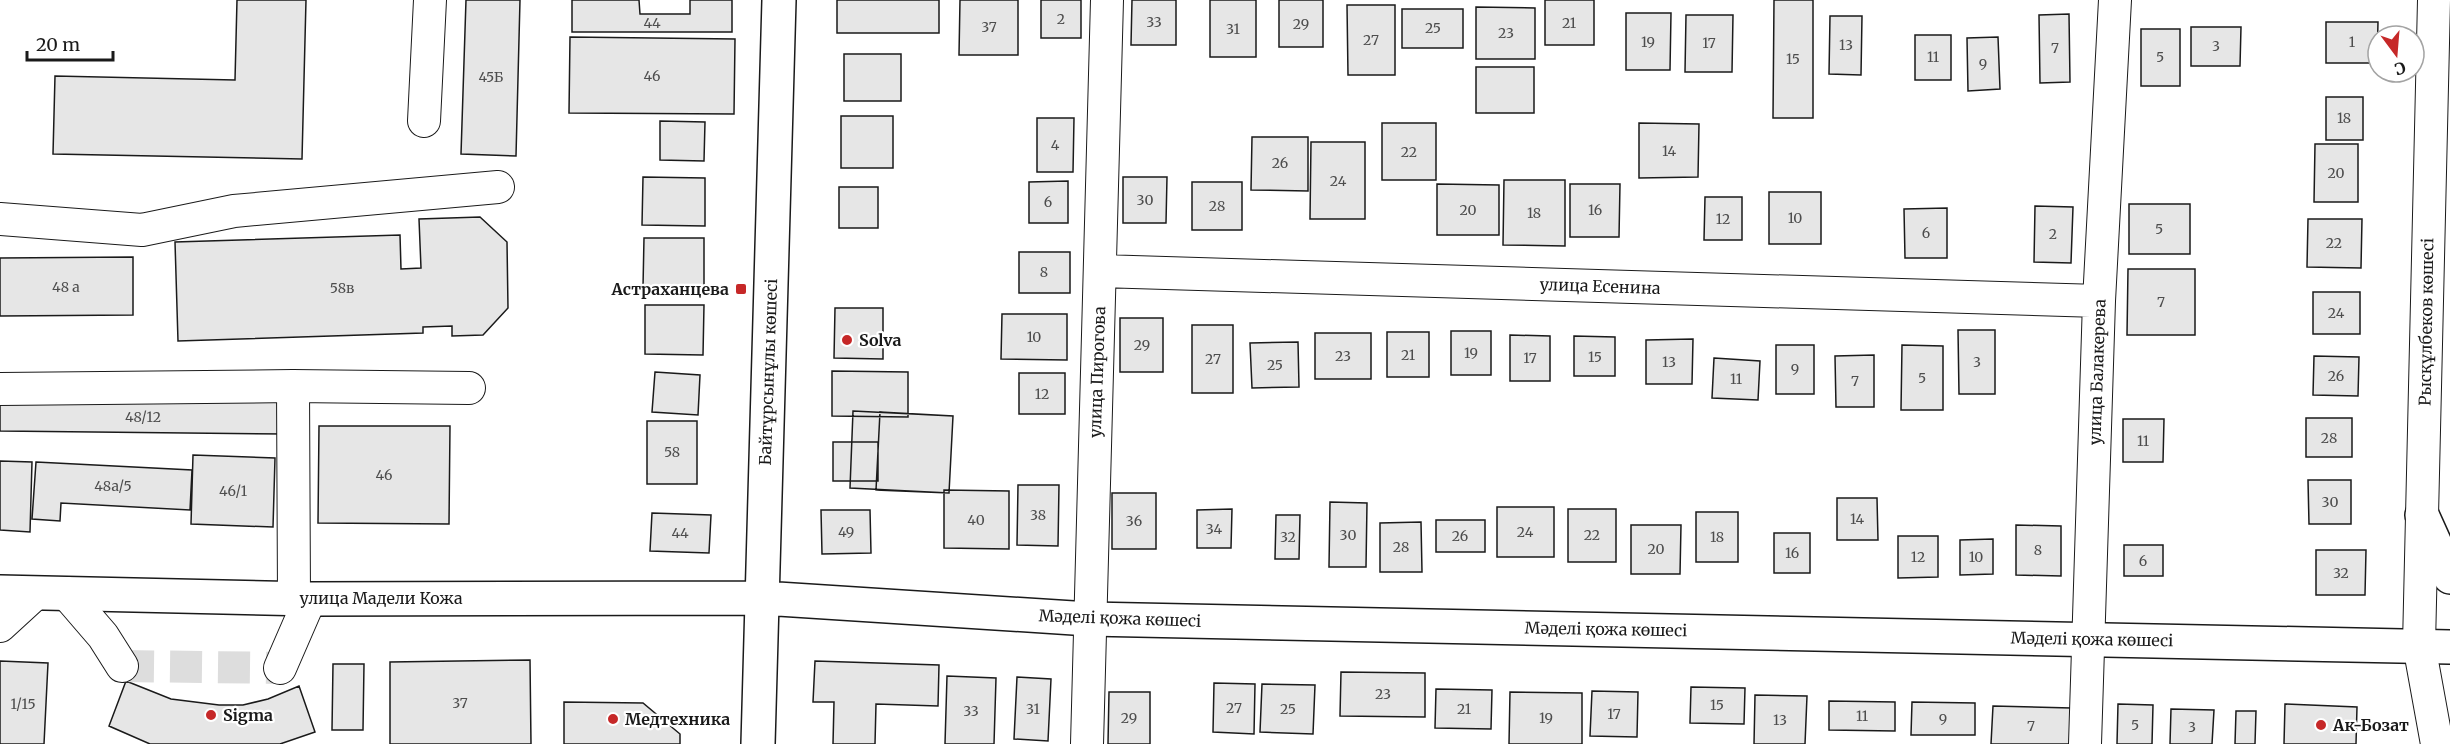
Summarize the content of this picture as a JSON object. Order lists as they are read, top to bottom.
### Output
{
  "streets": {
    "main road": ["Байтұрсынұлы көшесі", "улица Мадели Кожа", "Мәделі қожа көшесі"],
    "street": [
      "улица Есенина",
      "Рысқұлбеков көшесі",
      "улица Пирогова",
      "улица Балакерева"
    ]
  },
  "crossings": [
    ["улица Есенина", "улица Пирогова"],
    ["улица Есенина", "улица Балакерева"],
    ["Рысқұлбеков көшесі", "Мәделі қожа көшесі"],
    ["Байтұрсынұлы көшесі", "улица Мадели Кожа"],
    ["Байтұрсынұлы көшесі", "Мәделі қожа көшесі"],
    ["улица Пирогова", "Мәделі қожа көшесі"],
    ["улица Балакерева", "Мәделі қожа көшесі"],
    ["улица Мадели Кожа", "Мәделі қожа көшесі"]
  ],
  "places": {
    "transit": ["Астраханцева"],
    "other": [
      "Solva",
      "Sigma",
      "Медтехника",
      "Ак-Бозат"
    ]
  },
  "house_numbers": [
    "2",
    "33",
    "44",
    "21",
    "29",
    "37",
    "25",
    "31",
    "23",
    "27",
    "19",
    "1",
    "17",
    "13",
    "3",
    "7",
    "11",
    "5",
    "15",
    "9",
    "46",
    "45Б",
    "18",
    "4",
    "14",
    "22",
    "26",
    "20",
    "24",
    "30",
    "6",
    "28",
    "20",
    "16",
    "18",
    "10",
    "12",
    "5",
    "6",
    "2",
    "22",
    "8",
    "48 а",
    "58в",
    "7",
    "24",
    "10",
    "29",
    "19",
    "21",
    "23",
    "15",
    "17",
    "27",
    "13",
    "3",
    "25",
    "9",
    "26",
    "5",
    "11",
    "7",
    "12",
    "48/12",
    "28",
    "11",
    "58",
    "46",
    "48а/5",
    "46/1",
    "30",
    "38",
    "14",
    "40",
    "36",
    "34",
    "49",
    "24",
    "44",
    "30",
    "22",
    "26",
    "32",
    "18",
    "28",
    "20",
    "8",
    "16",
    "12",
    "10",
    "6",
    "32",
    "23",
    "37",
    "1/15",
    "15",
    "27",
    "31",
    "25",
    "21",
    "33",
    "17",
    "11",
    "29",
    "19",
    "9",
    "13",
    "5",
    "7",
    "3"
  ],
  "scale_bar": "20 m",
  "north": "bottom"
}
